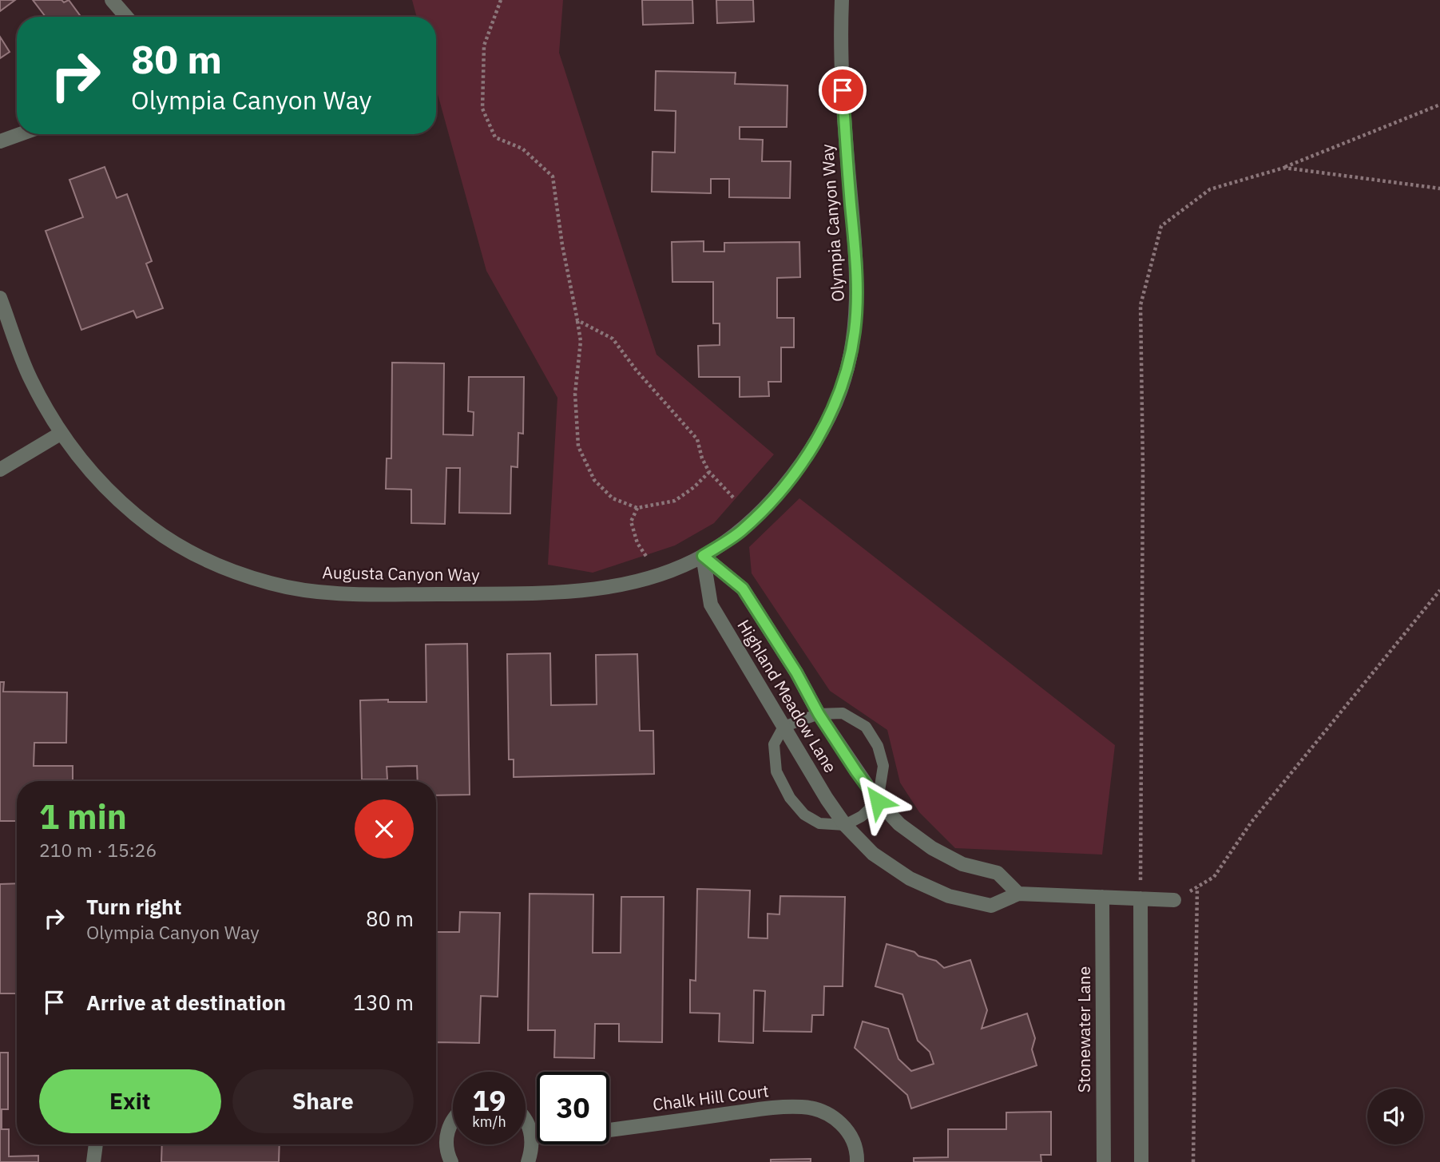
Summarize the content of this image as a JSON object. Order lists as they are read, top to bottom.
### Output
{
  "streets": {
    "street": [
      "Olympia Canyon Way",
      "Augusta Canyon Way",
      "Highland Meadow Lane",
      "Stonewater Lane",
      "Chalk Hill Court"
    ]
  },
  "crossings": [
    ["Olympia Canyon Way", "Augusta Canyon Way"],
    ["Olympia Canyon Way", "Highland Meadow Lane"],
    ["Augusta Canyon Way", "Highland Meadow Lane"],
    ["Highland Meadow Lane", "Stonewater Lane"]
  ],
  "page": {
    "turn": ["80 m", "Olympia Canyon Way"],
    "heading": ["1 min", "210 m · 15:26"],
    "list": [
      {
        "name": "Turn right",
        "note": "Olympia Canyon Way",
        "value": "80 m"
      },
      {
        "name": "Arrive at destination",
        "value": "130 m"
      }
    ],
    "buttons": ["Exit", "Share"],
    "speed": "19 km/h",
    "limit": "30"
  }
}
